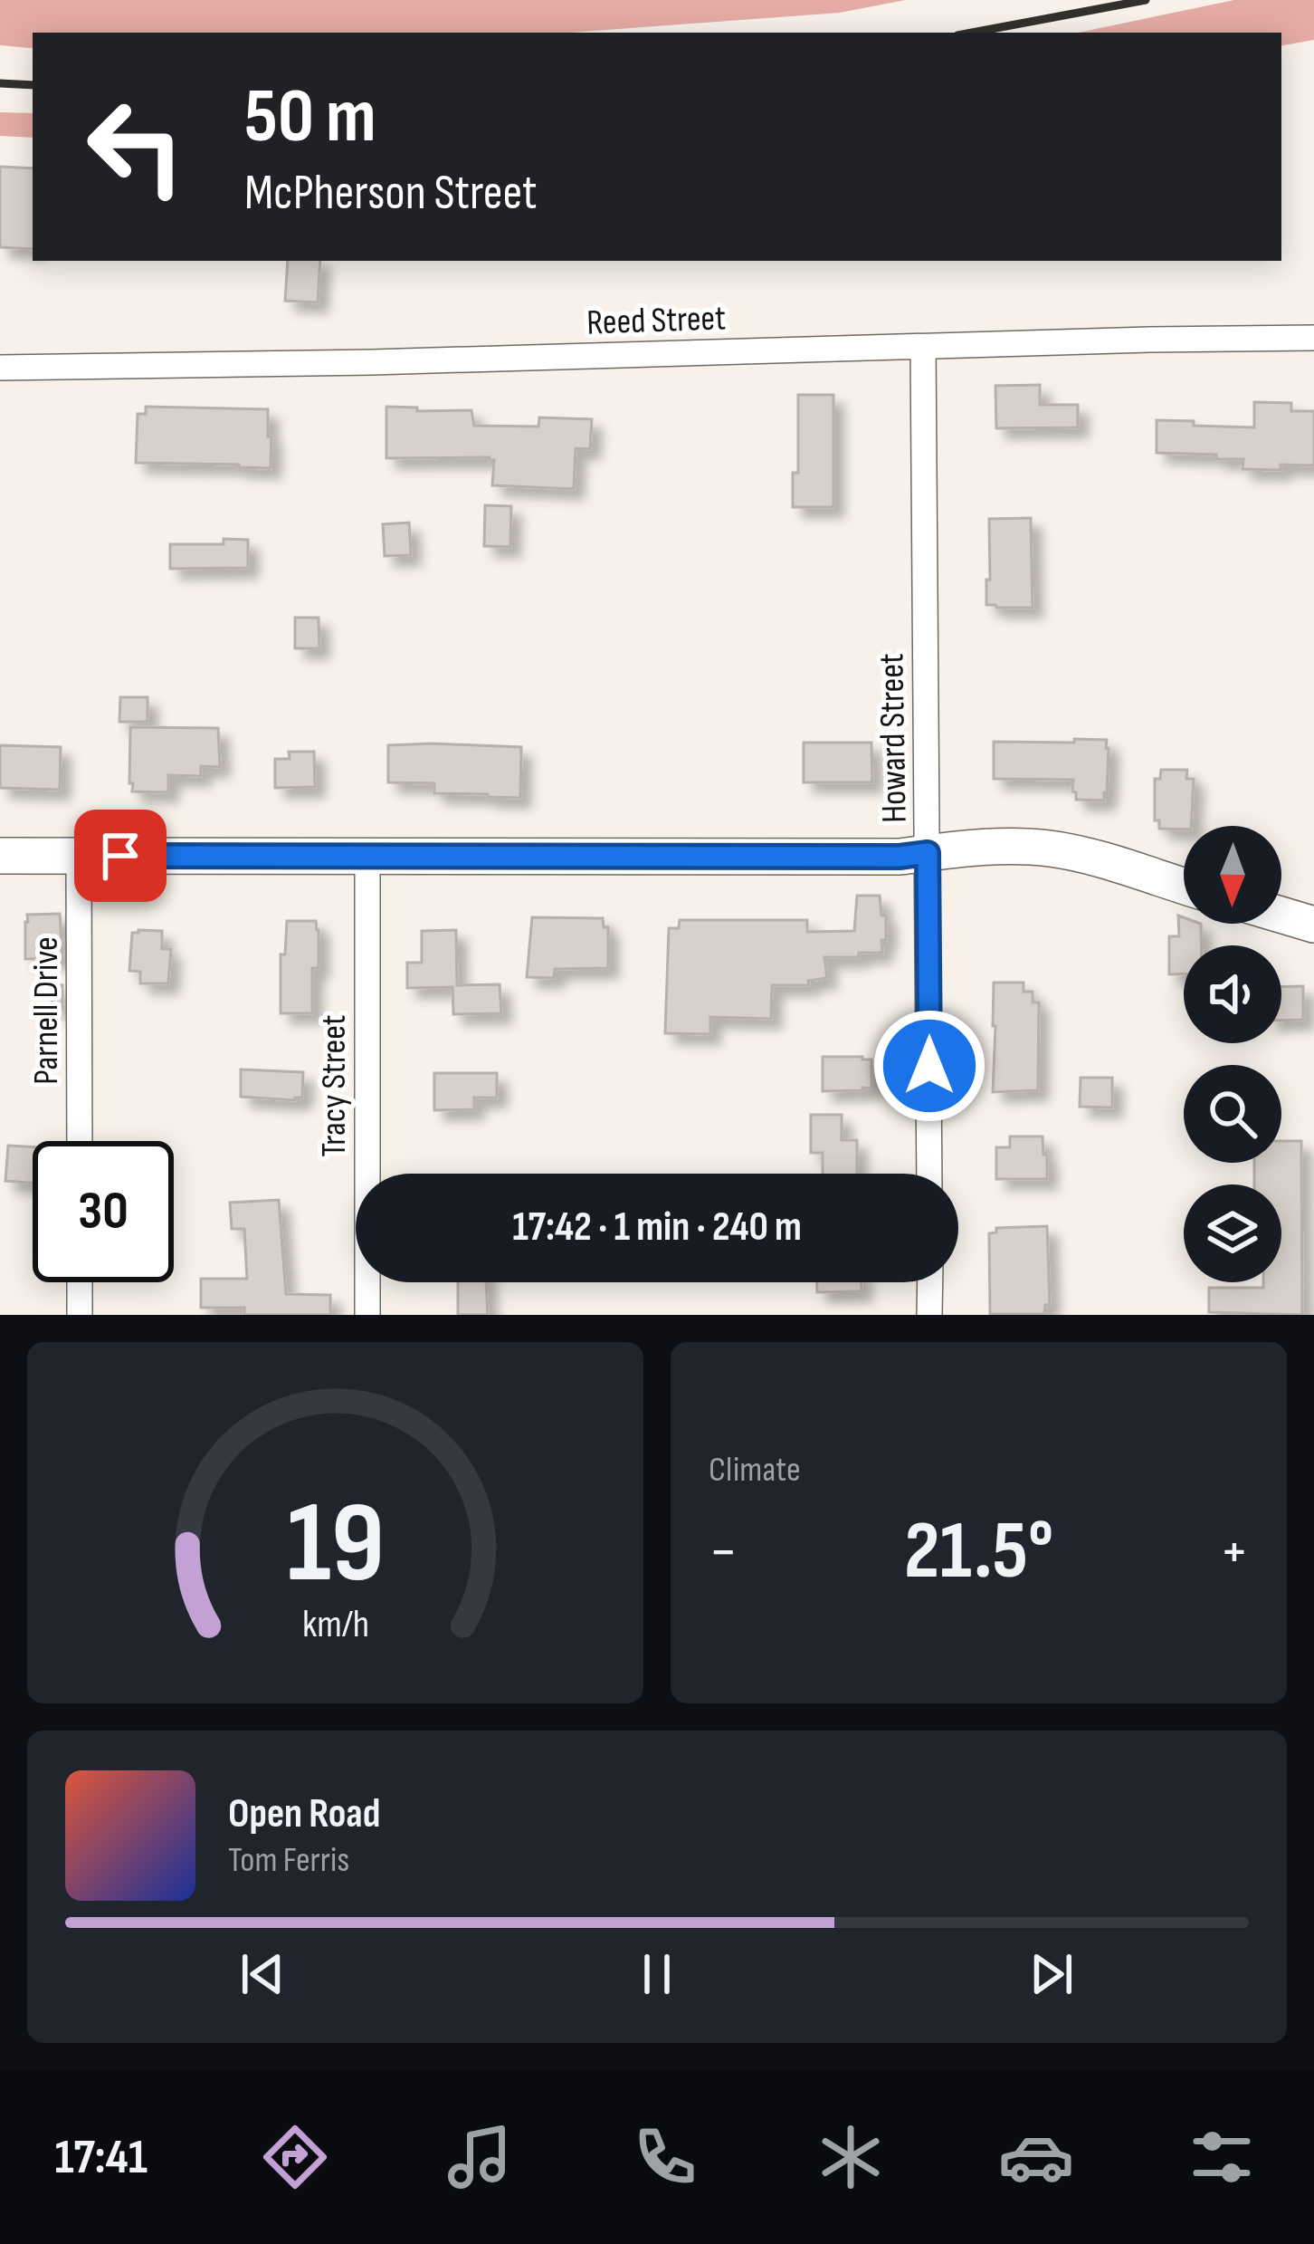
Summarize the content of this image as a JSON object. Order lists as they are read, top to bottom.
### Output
{
  "streets": {
    "street": [
      "Reed Street",
      "Howard Street",
      "Parnell Drive",
      "Tracy Street"
    ]
  },
  "crossings": [
    ["Reed Street", "Howard Street"]
  ],
  "north": "bottom",
  "page": {
    "turn": ["50 m", "McPherson Street"],
    "limit": "30",
    "trip": "17:42 · 1 min · 240 m",
    "tile": "Climate",
    "heat": ["−", "21.5°", "+"],
    "song": ["Open Road", "Tom Ferris"],
    "tabs": "17:41",
    "gauge": ["19", "km/h"]
  }
}
